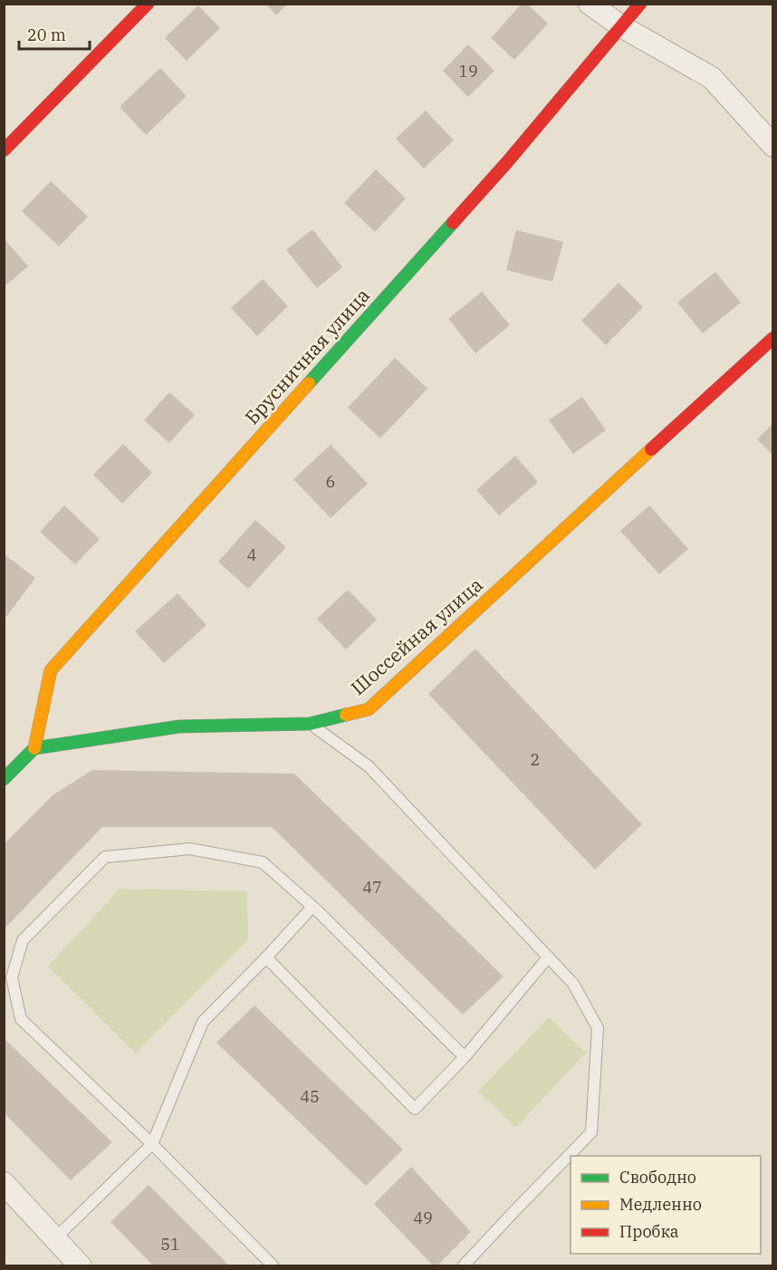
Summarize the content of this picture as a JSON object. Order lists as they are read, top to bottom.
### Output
{
  "streets": {
    "street": ["Брусничная улица", "Шоссейная улица"]
  },
  "crossings": [
    ["Брусничная улица", "Шоссейная улица"]
  ],
  "house_numbers": [
    "19",
    "6",
    "4",
    "2",
    "47",
    "45",
    "49",
    "51"
  ],
  "legend": ["Свободно", "Медленно", "Пробка"],
  "scale_bar": "20 m"
}
